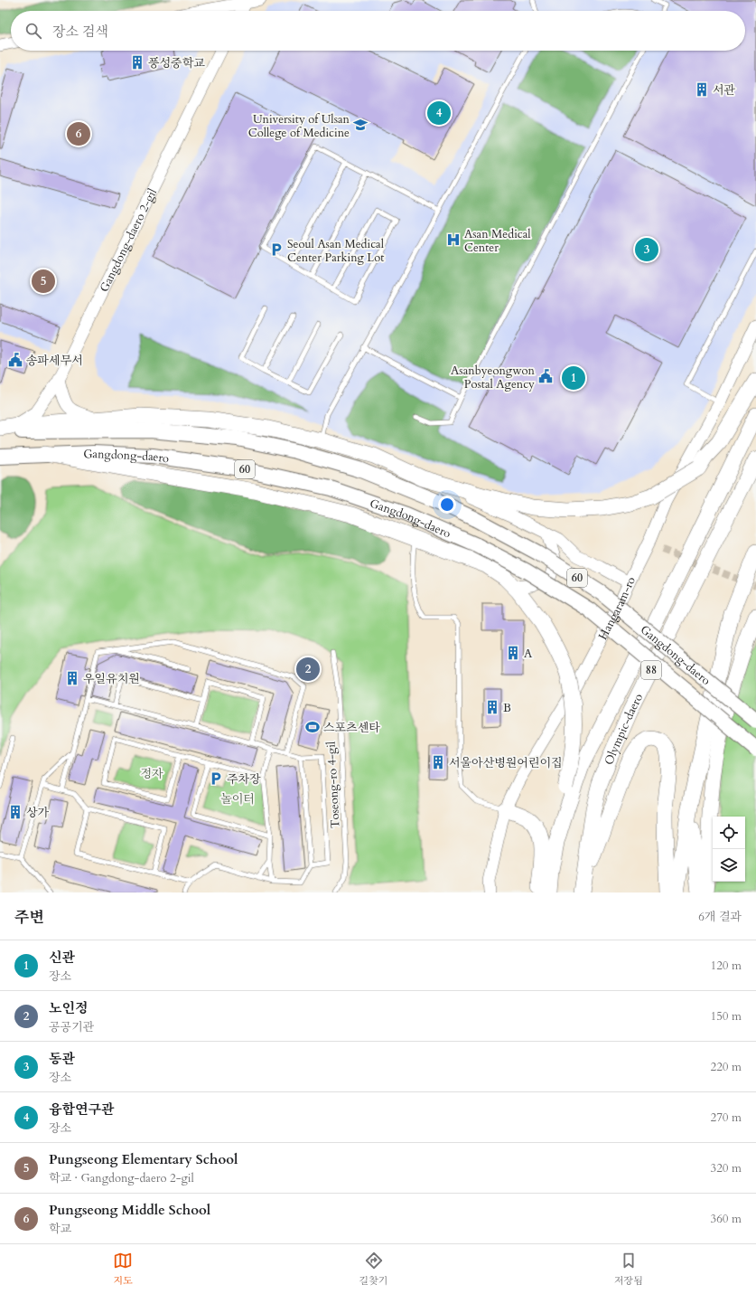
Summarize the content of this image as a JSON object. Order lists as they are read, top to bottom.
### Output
{
  "streets": {
    "highway": ["88", "Olympic-daero"],
    "main road": ["Gangdong-daero", "60"],
    "street": ["Gangdong-daero 2-gil", "Hangaram-ro"],
    "lane": ["Toseong-ro 4-gil"]
  },
  "parks": ["정자", "놀이터"],
  "places": {
    "building": [
      "풍성중학교",
      "서관",
      "A",
      "우일유치원",
      "B",
      "서울아산병원어린이집",
      "상가"
    ],
    "school or university": ["University of Ulsan College of Medicine"],
    "hospital": ["Asan Medical Center"],
    "parking": ["Seoul Asan Medical Center Parking Lot", "주차장"],
    "public building": ["송파세무서", "Asanbyeongwon Postal Agency"],
    "sports": ["스포츠센타"]
  },
  "page": {
    "search": "장소 검색",
    "pins": [
      "4",
      "6",
      "3",
      "5",
      "1",
      "2"
    ],
    "heading": ["주변", "6개 결과"],
    "list": [
      {
        "mark": "1",
        "name": "신관",
        "note": "장소",
        "value": "120 m"
      },
      {
        "mark": "2",
        "name": "노인정",
        "note": "공공기관",
        "value": "150 m"
      },
      {
        "mark": "3",
        "name": "동관",
        "note": "장소",
        "value": "220 m"
      },
      {
        "mark": "4",
        "name": "융합연구관",
        "note": "장소",
        "value": "270 m"
      },
      {
        "mark": "5",
        "name": "Pungseong Elementary School",
        "note": "학교 · Gangdong-daero 2-gil",
        "value": "320 m"
      },
      {
        "mark": "6",
        "name": "Pungseong Middle School",
        "note": "학교",
        "value": "360 m"
      }
    ],
    "nav": ["지도", "길찾기", "저장됨"]
  }
}
